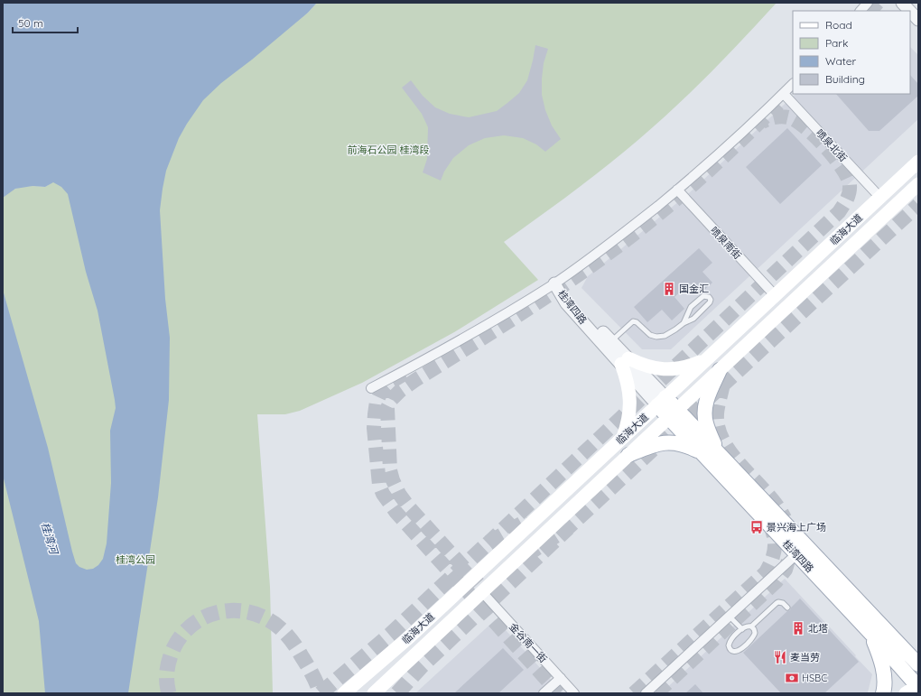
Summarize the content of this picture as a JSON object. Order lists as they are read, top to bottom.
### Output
{
  "streets": {
    "main road": ["临海大道", "桂湾四路"],
    "street": ["喷泉北街", "喷泉南街", "金谷南一街"]
  },
  "crossings": [
    ["喷泉北街", "临海大道"],
    ["临海大道", "喷泉南街"],
    ["临海大道", "桂湾四路"],
    ["临海大道", "金谷南一街"]
  ],
  "water": ["桂湾河"],
  "parks": ["前海石公园 桂湾段", "桂湾公园"],
  "places": {
    "building": ["国金汇", "北塔"],
    "bus stop": ["景兴海上广场"],
    "restaurant": ["麦当劳"],
    "bank": ["HSBC"]
  },
  "legend": [
    "Road",
    "Park",
    "Water",
    "Building"
  ],
  "scale_bar": "50 m"
}
